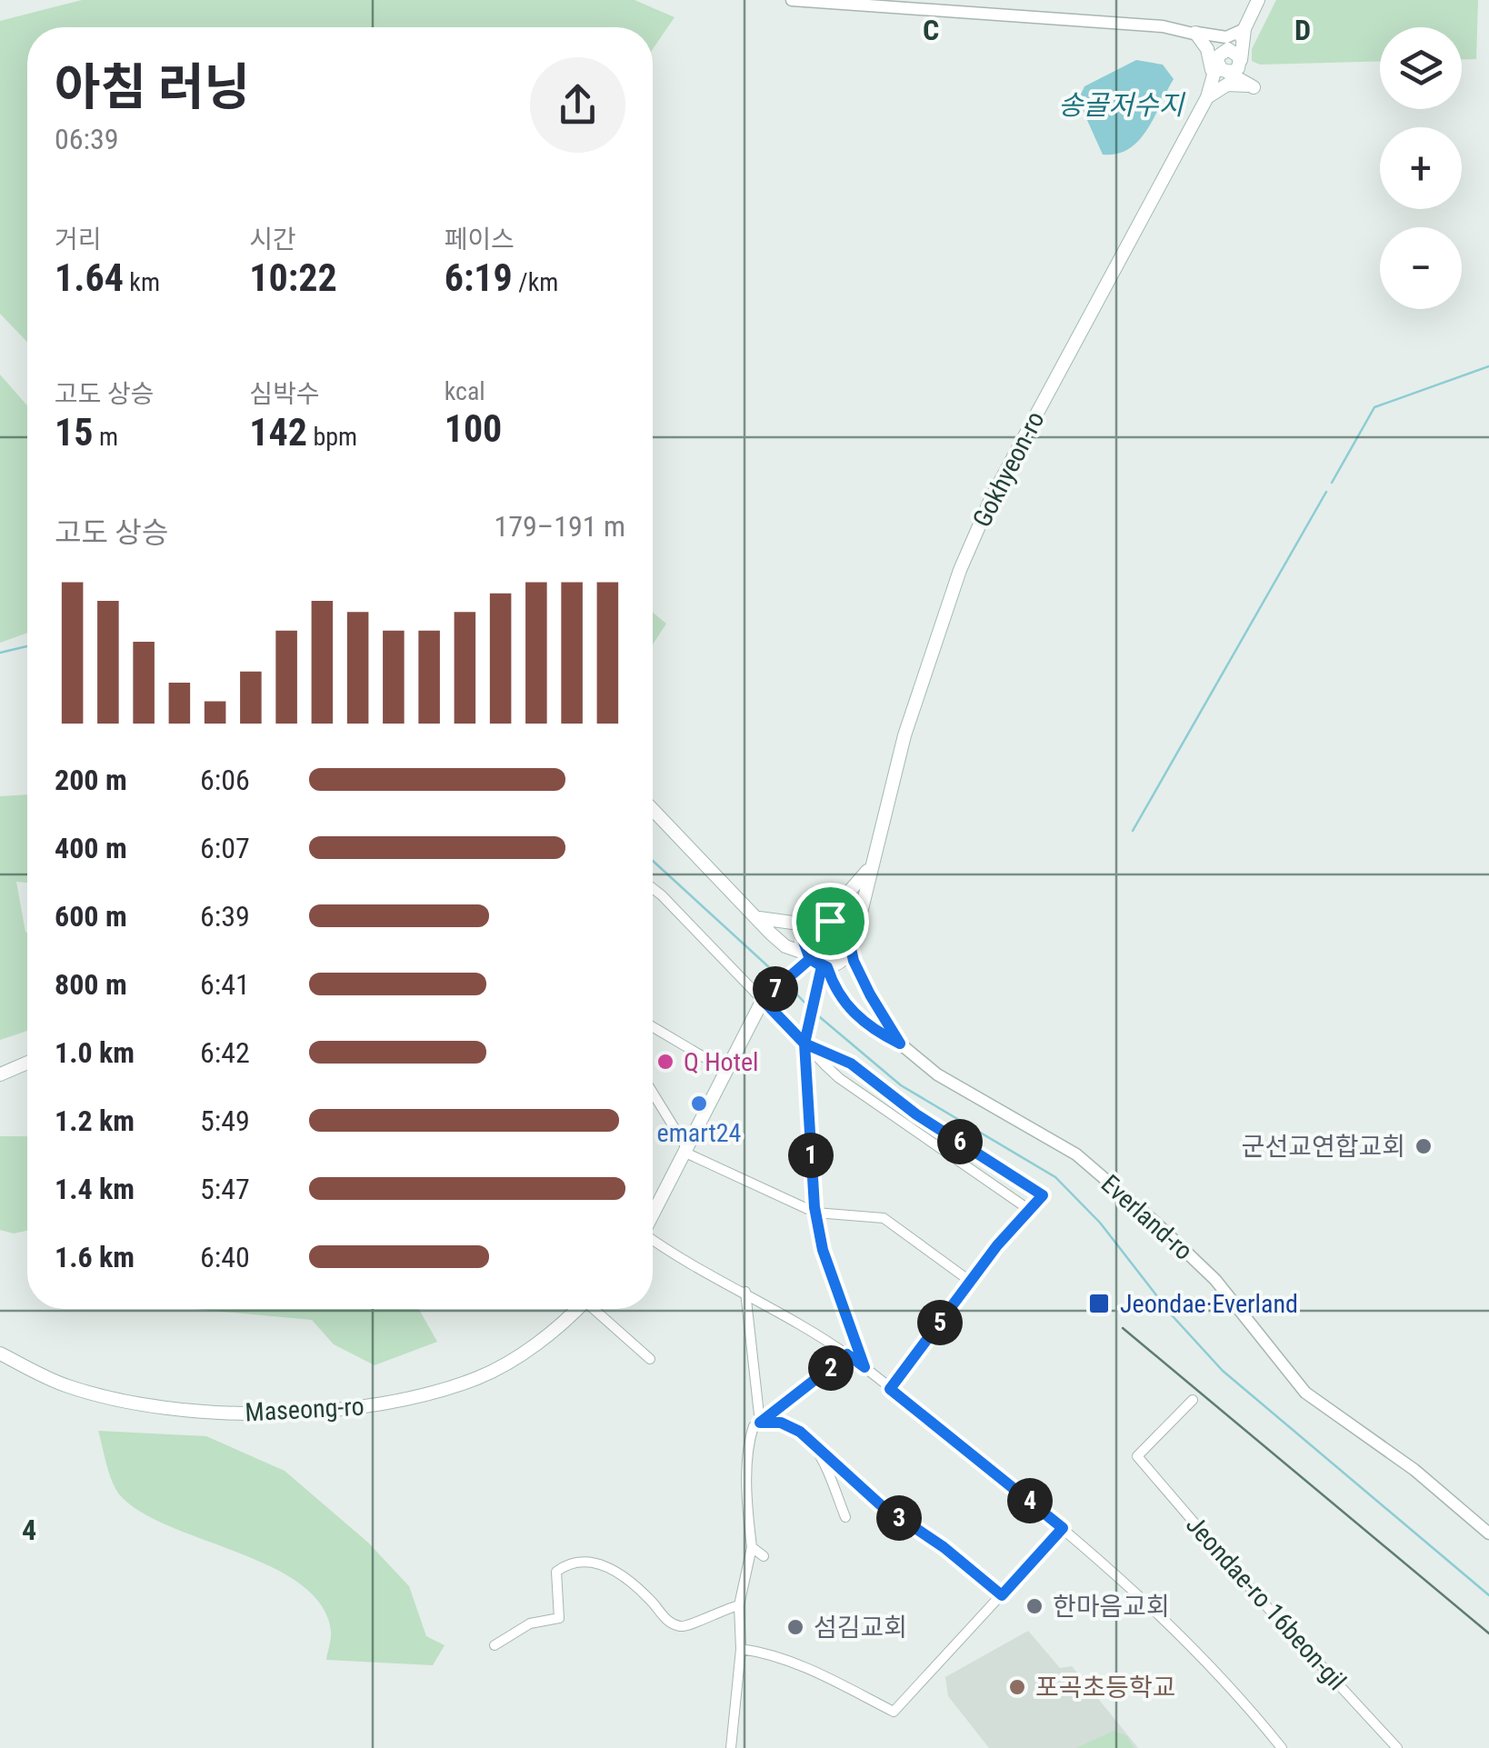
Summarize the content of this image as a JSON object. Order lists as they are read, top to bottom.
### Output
{
  "streets": {
    "main road": ["Gokhyeon-ro", "Everland-ro", "Maseong-ro"],
    "street": ["Jeondae-ro 16beon-gil"]
  },
  "crossings": [
    ["Gokhyeon-ro", "Everland-ro"]
  ],
  "water": ["송골저수지"],
  "places": {
    "other": [
      "Q Hotel",
      "emart24",
      "군선교연합교회",
      "한마음교회",
      "섬김교회",
      "포곡초등학교"
    ],
    "transit": ["Jeondae·Everland"]
  },
  "page": {
    "map_buttons": ["+", "−"],
    "heading": ["아침 러닝", "06:39"],
    "stats": [
      ["거리", "1.64 km"],
      ["시간", "10:22"],
      ["페이스", "6:19 /km"],
      ["고도 상승", "15 m"],
      ["심박수", "142 bpm"],
      ["kcal", "100"]
    ],
    "chart": ["고도 상승", "179–191 m"],
    "list": [
      {
        "name": "200 m",
        "note": "6:06"
      },
      {
        "name": "400 m",
        "note": "6:07"
      },
      {
        "name": "600 m",
        "note": "6:39"
      },
      {
        "name": "800 m",
        "note": "6:41"
      },
      {
        "name": "1.0 km",
        "note": "6:42"
      },
      {
        "name": "1.2 km",
        "note": "5:49"
      },
      {
        "name": "1.4 km",
        "note": "5:47"
      },
      {
        "name": "1.6 km",
        "note": "6:40"
      }
    ],
    "pins": [
      "7",
      "6",
      "1",
      "5",
      "2",
      "4",
      "3"
    ]
  },
  "grid": {
    "columns": ["C", "D"],
    "rows": ["4"]
  }
}
